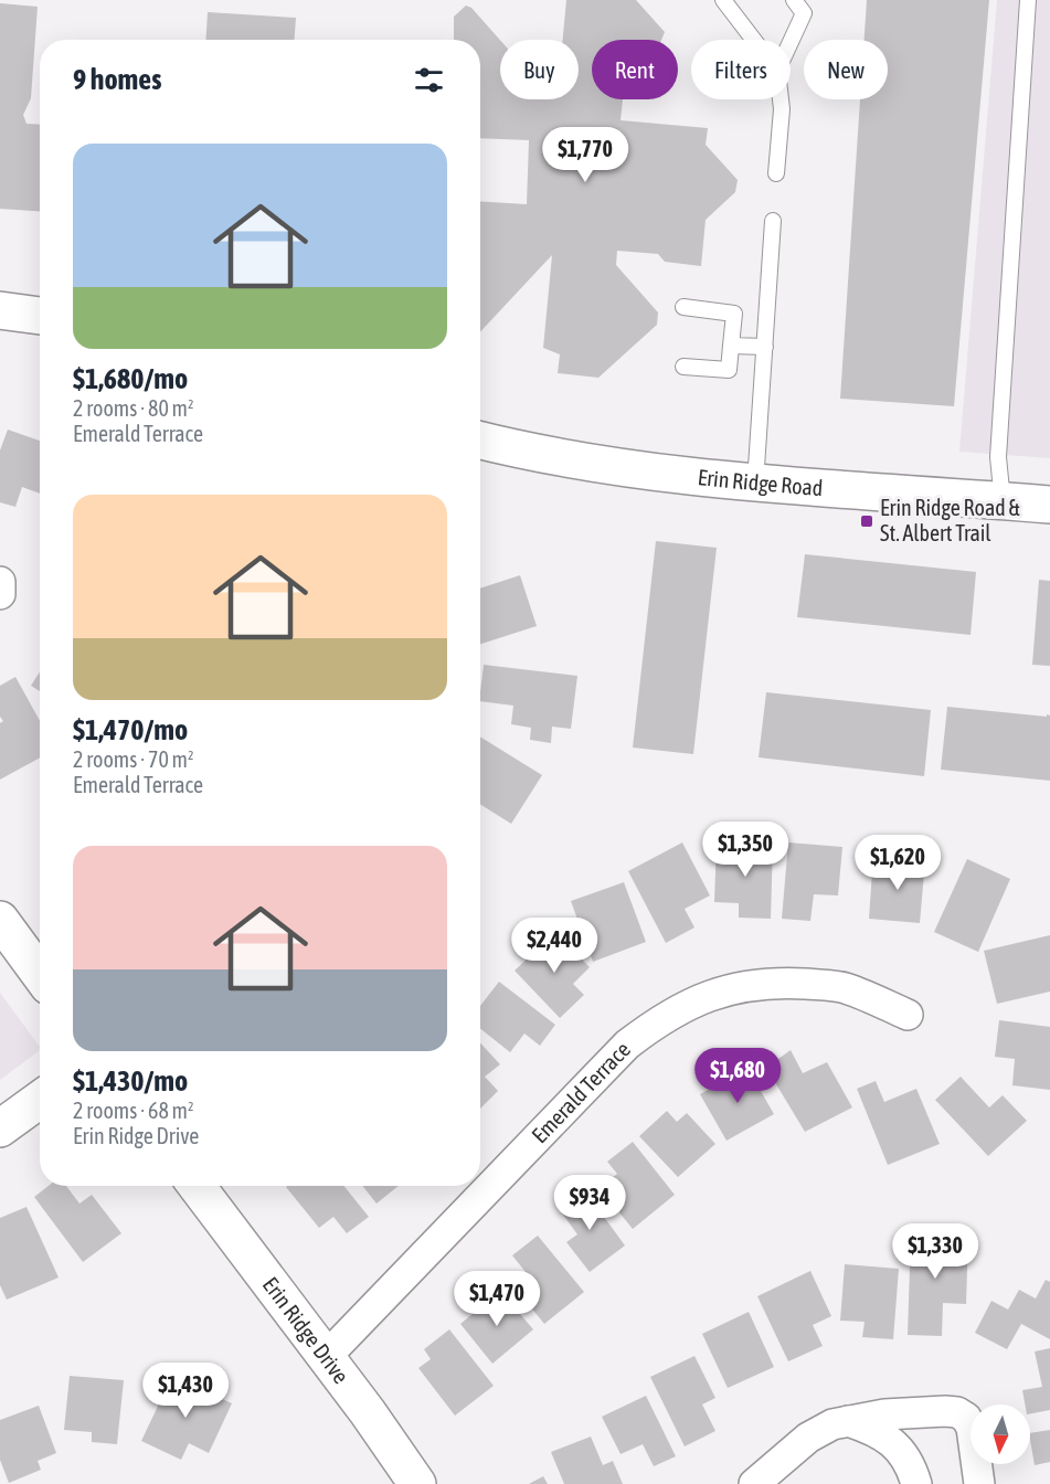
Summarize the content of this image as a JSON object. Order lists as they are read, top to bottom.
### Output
{
  "streets": {
    "street": ["Erin Ridge Road", "Emerald Terrace", "Erin Ridge Drive"]
  },
  "crossings": [
    ["Emerald Terrace", "Erin Ridge Drive"]
  ],
  "places": {
    "transit": ["Erin Ridge Road & St. Albert Trail"]
  },
  "north": "bottom",
  "page": {
    "chip": [
      "Buy",
      "Rent",
      "Filters",
      "New"
    ],
    "heading": "9 homes",
    "list": [
      {
        "name": "$1,680/mo",
        "note": "2 rooms · 80 m² · Emerald Terrace"
      },
      {
        "name": "$1,470/mo",
        "note": "2 rooms · 70 m² · Emerald Terrace"
      },
      {
        "name": "$1,430/mo",
        "note": "2 rooms · 68 m² · Erin Ridge Drive"
      }
    ],
    "price": [
      "$1,770",
      "$1,350",
      "$1,620",
      "$2,440",
      "$1,680",
      "$934",
      "$1,330",
      "$1,470",
      "$1,430"
    ]
  }
}
